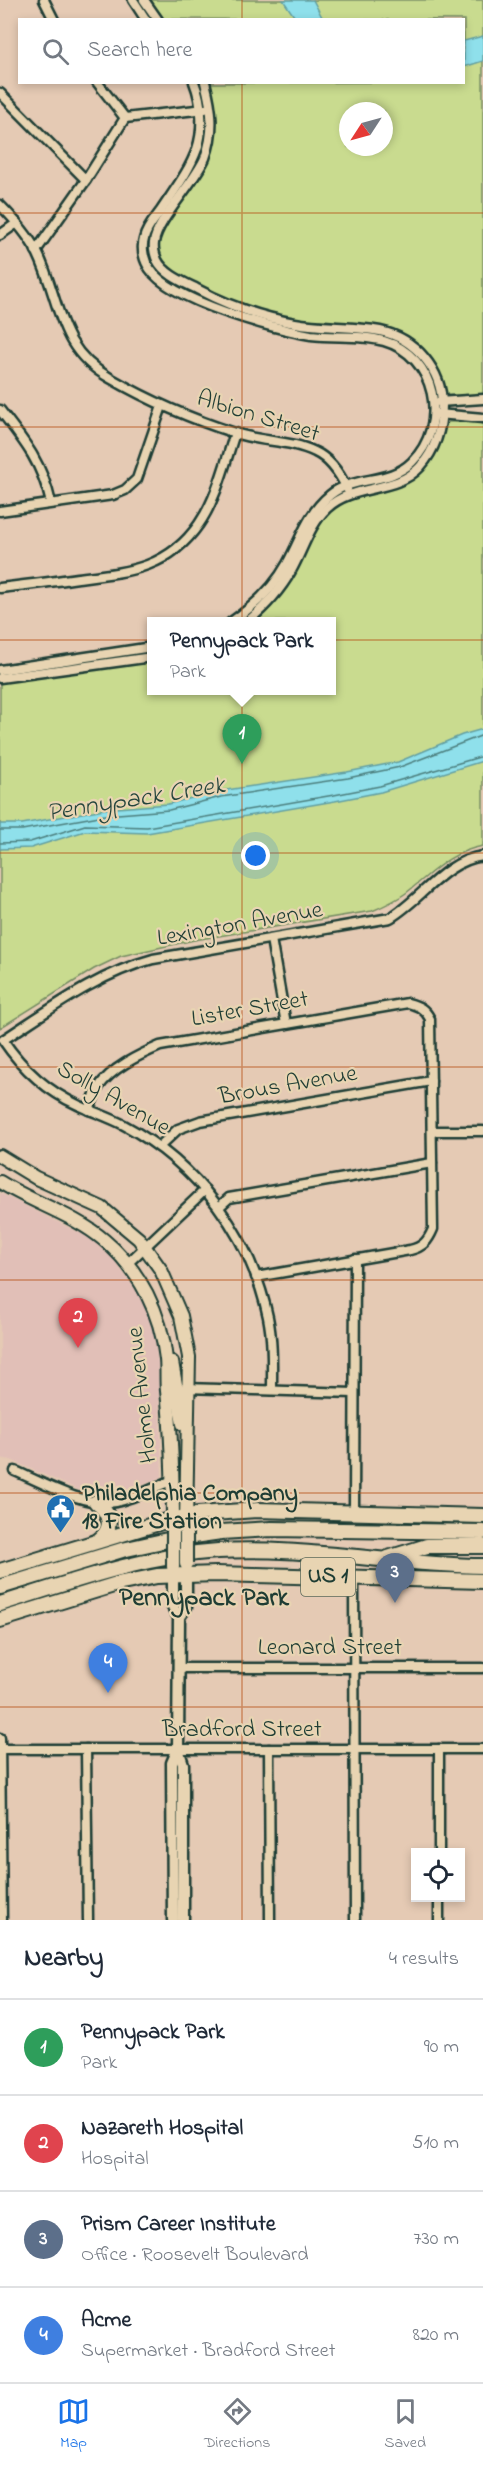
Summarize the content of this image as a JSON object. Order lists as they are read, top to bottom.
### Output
{
  "streets": {
    "highway": ["US 1"],
    "main road": ["Holme Avenue"],
    "street": [
      "Albion Street",
      "Lexington Avenue",
      "Lister Street",
      "Brous Avenue",
      "Solly Avenue",
      "Leonard Street",
      "Bradford Street"
    ]
  },
  "crossings": [
    ["Lexington Avenue", "Solly Avenue"],
    ["Lister Street", "Brous Avenue"],
    ["Lister Street", "Solly Avenue"],
    ["Brous Avenue", "Solly Avenue"],
    ["Holme Avenue", "US 1"]
  ],
  "districts": ["Pennypack Park"],
  "water": ["Pennypack Creek"],
  "places": {
    "public building": ["Philadelphia Company 18 Fire Station"]
  },
  "north": "bottom left",
  "page": {
    "search": "Search here",
    "popup": ["Pennypack Park", "Park"],
    "pins": [
      "1",
      "2",
      "3",
      "4"
    ],
    "heading": ["Nearby", "4 results"],
    "list": [
      {
        "mark": "1",
        "name": "Pennypack Park",
        "note": "Park",
        "value": "90 m"
      },
      {
        "mark": "2",
        "name": "Nazareth Hospital",
        "note": "Hospital",
        "value": "510 m"
      },
      {
        "mark": "3",
        "name": "Prism Career Institute",
        "note": "Office · Roosevelt Boulevard",
        "value": "730 m"
      },
      {
        "mark": "4",
        "name": "Acme",
        "note": "Supermarket · Bradford Street",
        "value": "820 m"
      }
    ],
    "nav": ["Map", "Directions", "Saved"]
  }
}
